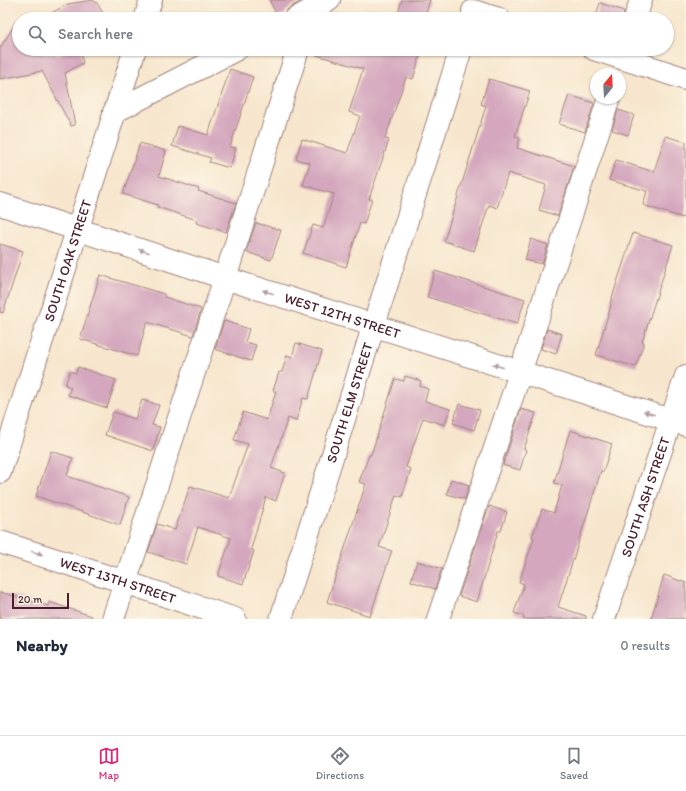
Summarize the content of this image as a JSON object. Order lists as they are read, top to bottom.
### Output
{
  "streets": {
    "street": [
      "SOUTH OAK STREET",
      "WEST 12TH STREET",
      "SOUTH ELM STREET",
      "SOUTH ASH STREET",
      "WEST 13TH STREET"
    ]
  },
  "crossings": [
    ["SOUTH OAK STREET", "WEST 12TH STREET"],
    ["WEST 12TH STREET", "SOUTH ELM STREET"],
    ["WEST 12TH STREET", "SOUTH ASH STREET"]
  ],
  "one_way": ["WEST 12TH STREET", "WEST 13TH STREET"],
  "scale_bar": "20 m",
  "north": "top",
  "page": {
    "search": "Search here",
    "scale": "20 m",
    "heading": ["Nearby", "0 results"],
    "nav": ["Map", "Directions", "Saved"]
  }
}
